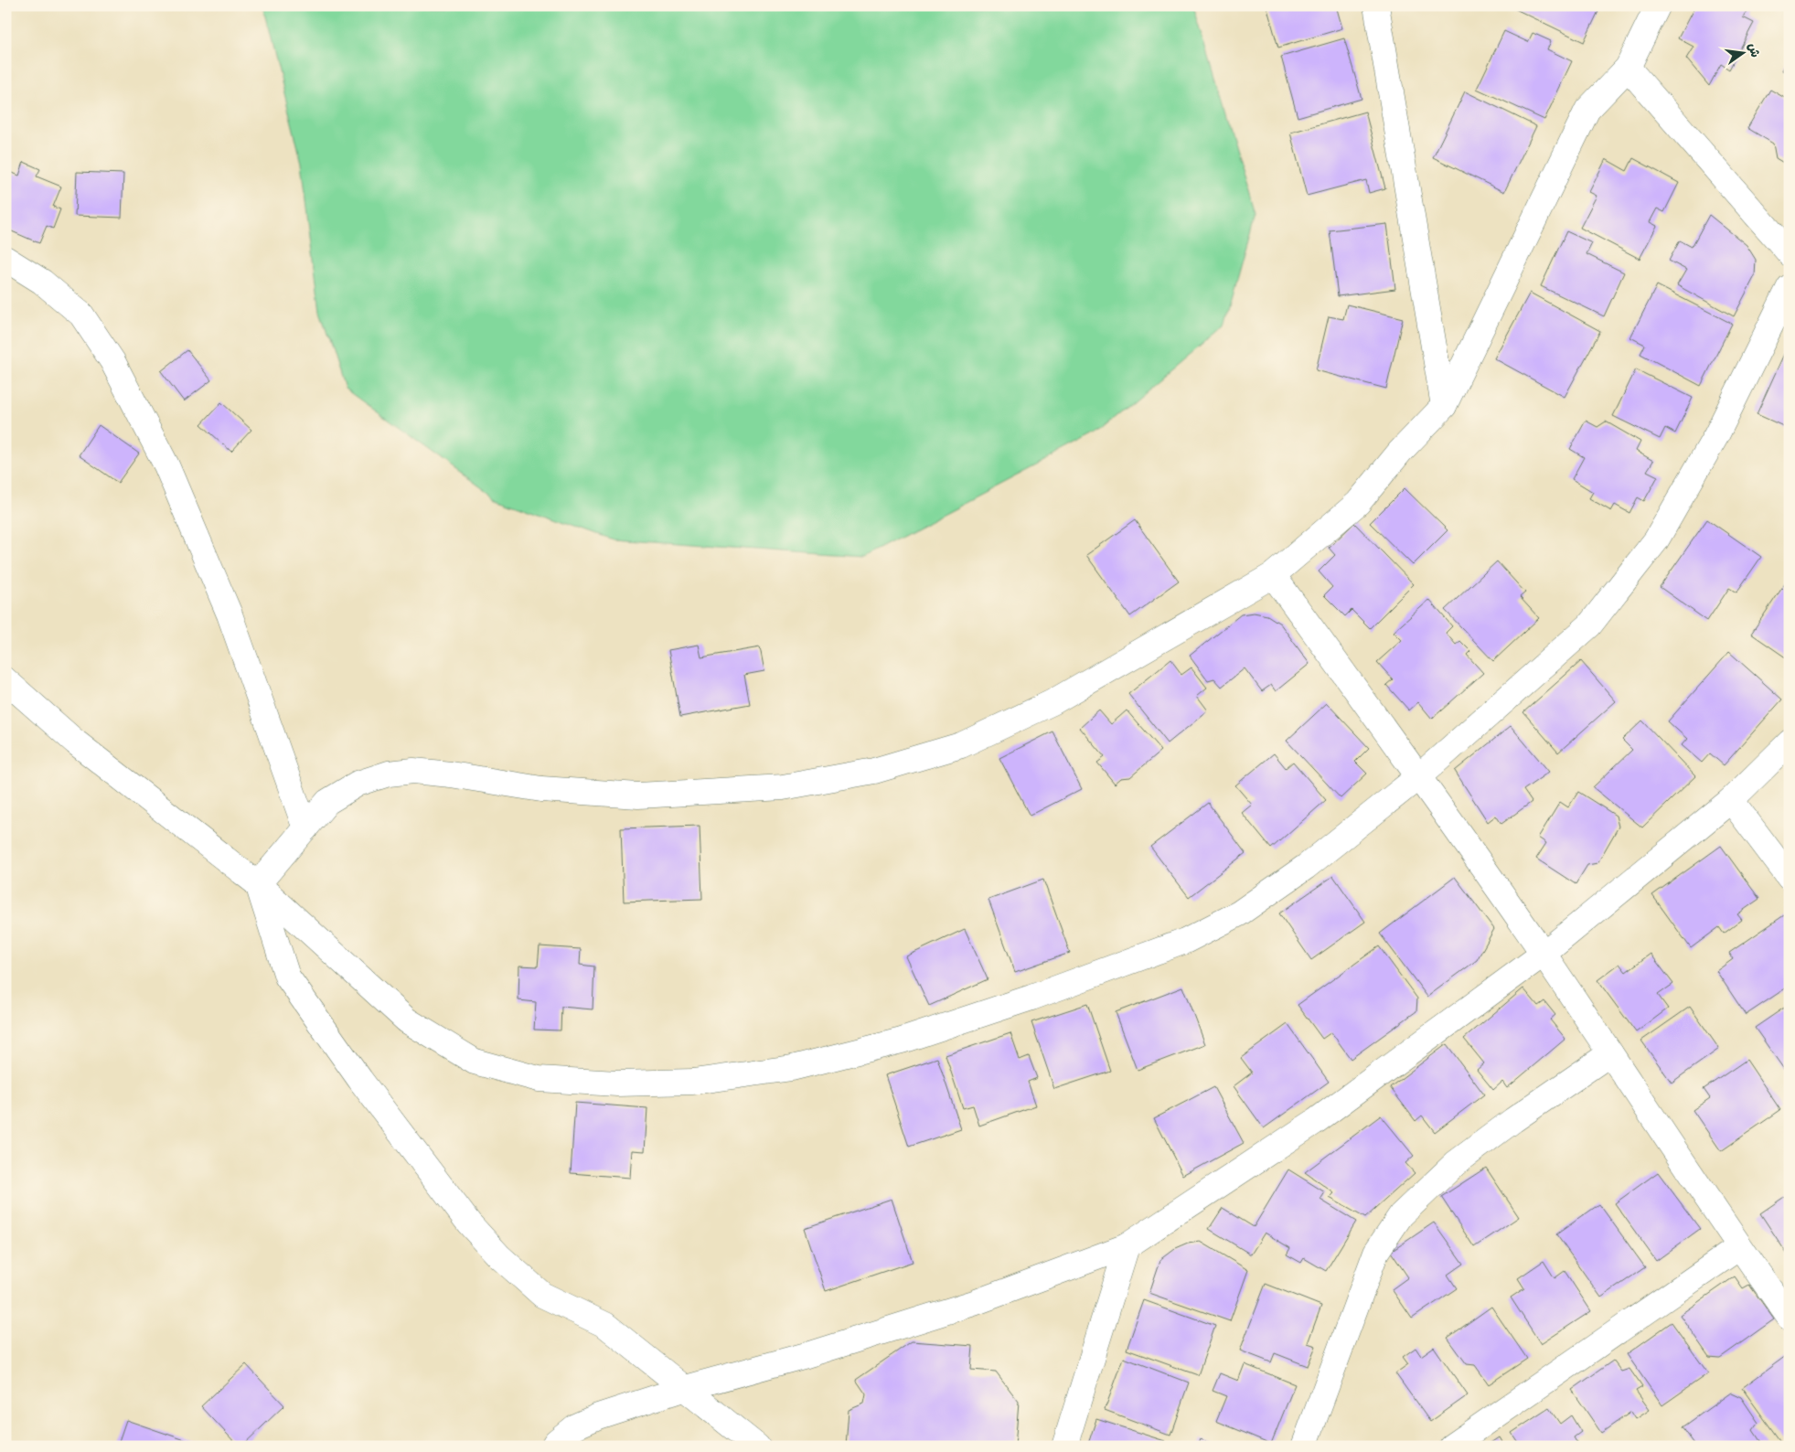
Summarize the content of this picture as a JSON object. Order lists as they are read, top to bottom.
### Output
{
  "north": "right"
}
